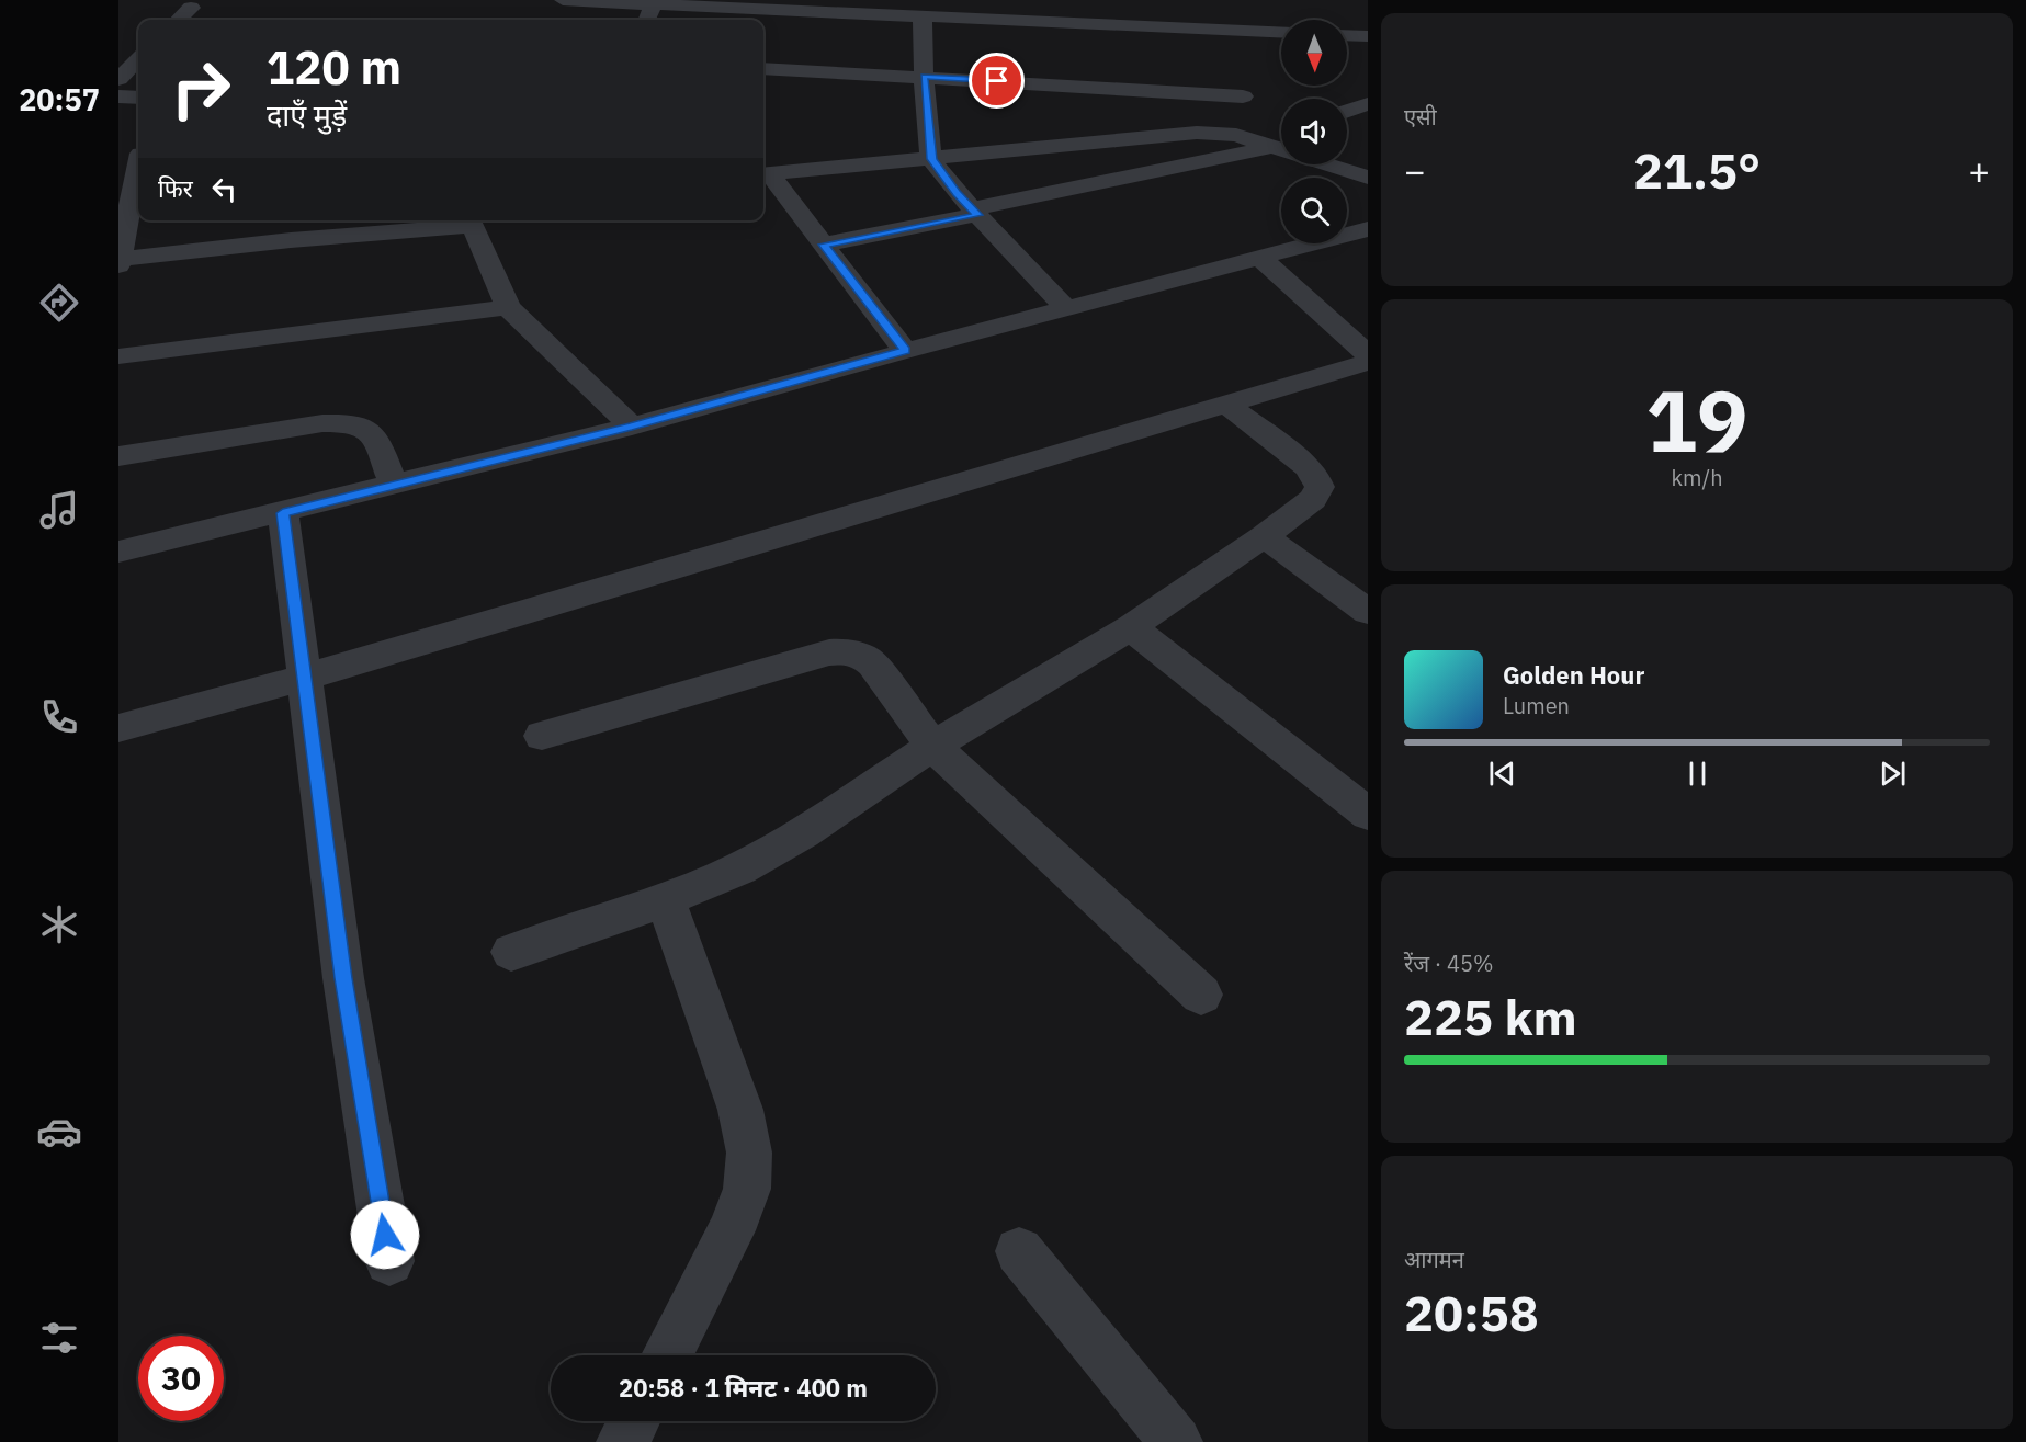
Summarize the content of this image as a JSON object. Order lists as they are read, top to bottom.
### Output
{
  "north": "bottom",
  "page": {
    "tabs": "20:57",
    "tile": [
      "एसी",
      ["19", "km/h"],
      ["रेंज · 45%", "225 km"],
      ["आगमन", "20:58"]
    ],
    "turn": ["120 m", "दाएँ मुड़ें"],
    "heat": ["−", "21.5°", "+"],
    "then": "फिर",
    "song": ["Golden Hour", "Lumen"],
    "limit": "30",
    "trip": "20:58 · 1 मिनट · 400 m"
  }
}
